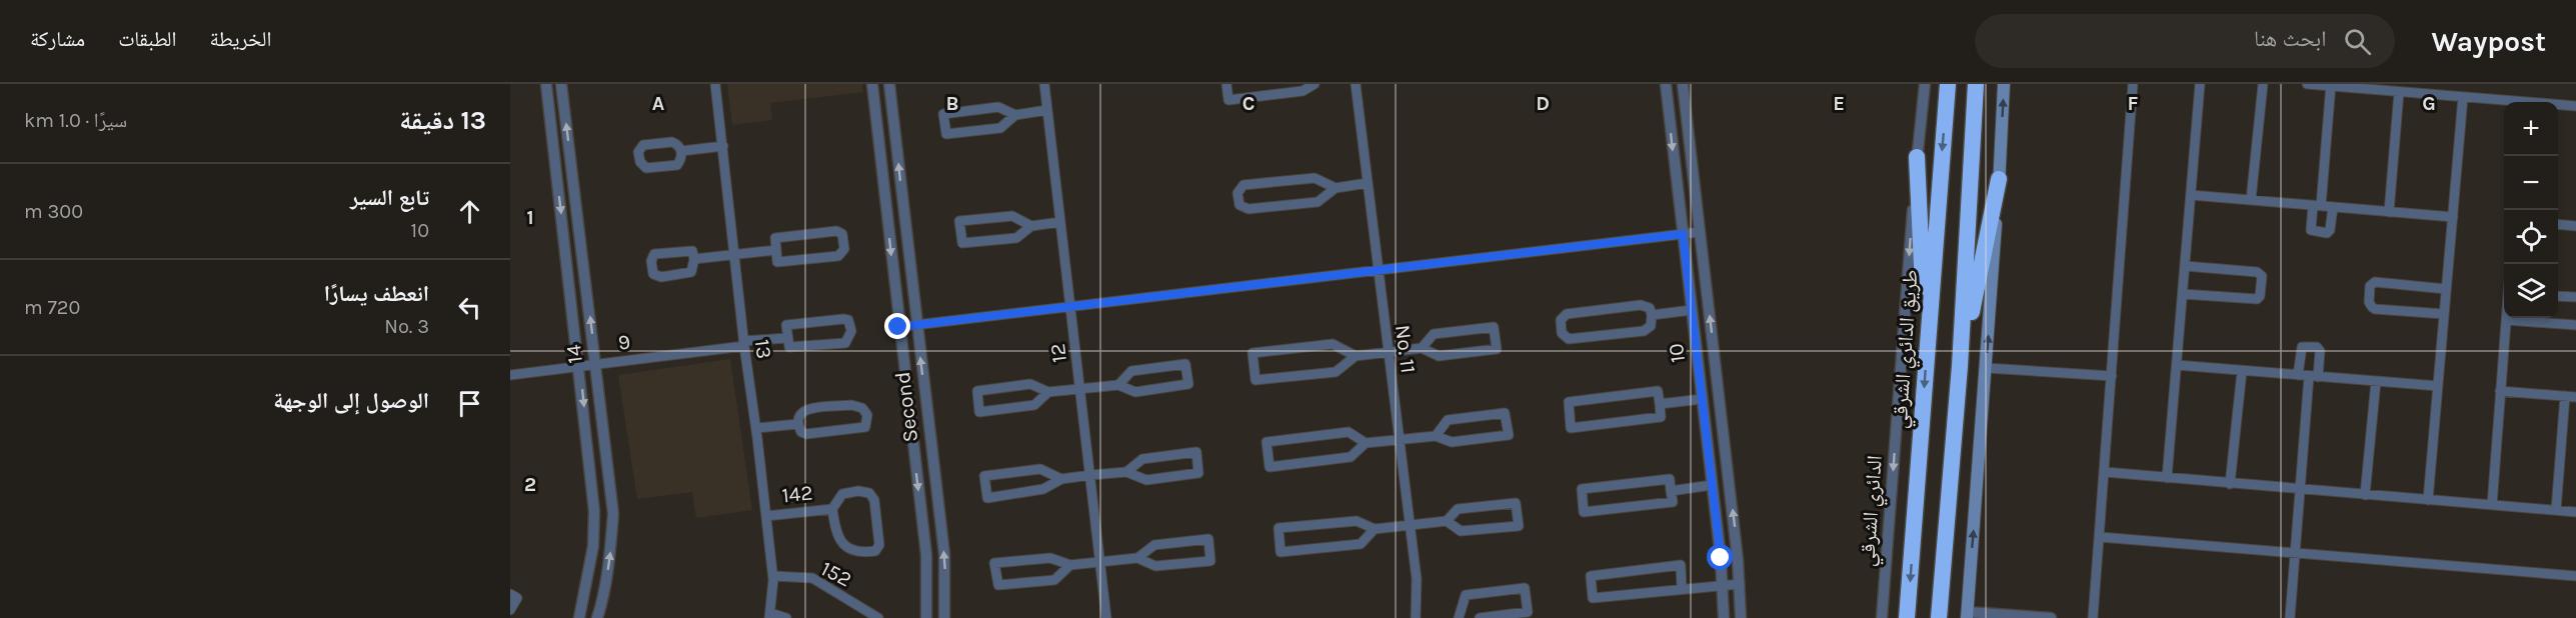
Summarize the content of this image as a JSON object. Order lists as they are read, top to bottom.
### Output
{
  "streets": {
    "highway": ["طريق الدائري الشرقي"],
    "street": [
      "9",
      "13",
      "No. 11",
      "12",
      "10",
      "14",
      "Second",
      "142",
      "الدائري الشرقي",
      "152"
    ]
  },
  "crossings": [
    ["9", "13"],
    ["9", "14"],
    ["13", "142"],
    ["13", "152"]
  ],
  "one_way": ["الدائري الشرقي"],
  "page": {
    "header": "Waypost",
    "search": "ابحث هنا",
    "nav": ["الخريطة", "الطبقات", "مشاركة"],
    "heading": ["13 دقيقة", "سيرًا · 1.0 km"],
    "map_buttons": ["+", "−"],
    "list": [
      ["تابع السير", "10", "300 m"],
      ["انعطف يسارًا", "No. 3", "720 m"],
      "الوصول إلى الوجهة"
    ]
  },
  "grid": {
    "columns": [
      "A",
      "B",
      "C",
      "D",
      "E",
      "F",
      "G"
    ],
    "rows": ["1", "2"]
  }
}
